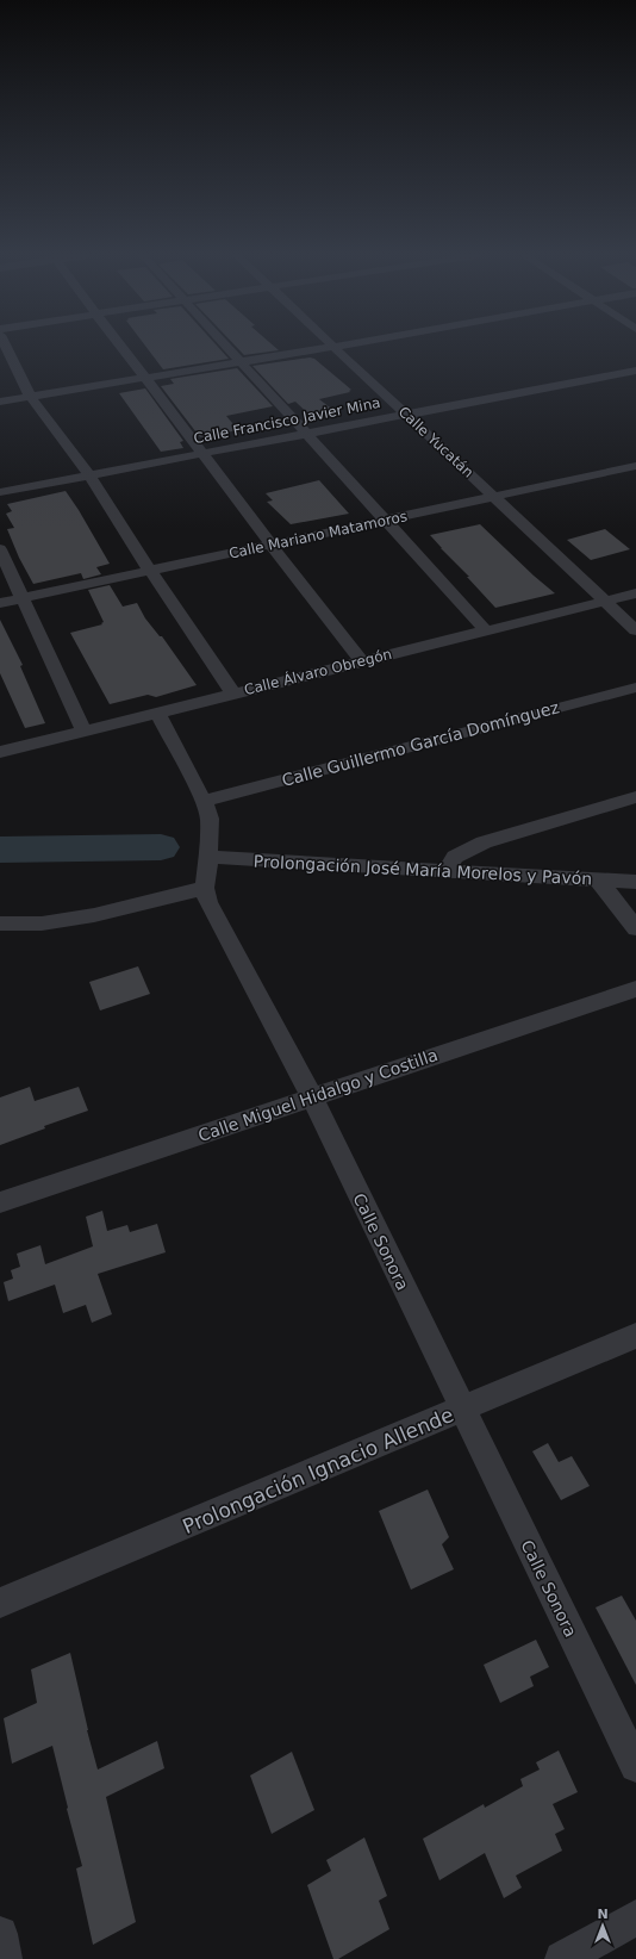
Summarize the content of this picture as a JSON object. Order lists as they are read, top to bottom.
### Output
{
  "streets": {
    "street": [
      "Calle Francisco Javier Mina",
      "Calle Yucatán",
      "Calle Mariano Matamoros",
      "Calle Álvaro Obregón",
      "Calle Guillermo García Domínguez",
      "Prolongación José María Morelos y Pavón",
      "Calle Miguel Hidalgo y Costilla",
      "Calle Sonora",
      "Prolongación Ignacio Allende"
    ]
  },
  "crossings": [
    ["Calle Francisco Javier Mina", "Calle Yucatán"],
    ["Calle Yucatán", "Calle Mariano Matamoros"],
    ["Calle Yucatán", "Calle Álvaro Obregón"],
    ["Calle Álvaro Obregón", "Calle Sonora"],
    ["Calle Guillermo García Domínguez", "Calle Sonora"],
    ["Prolongación José María Morelos y Pavón", "Calle Sonora"],
    ["Calle Miguel Hidalgo y Costilla", "Calle Sonora"],
    ["Calle Sonora", "Prolongación Ignacio Allende"]
  ],
  "north": "top"
}
